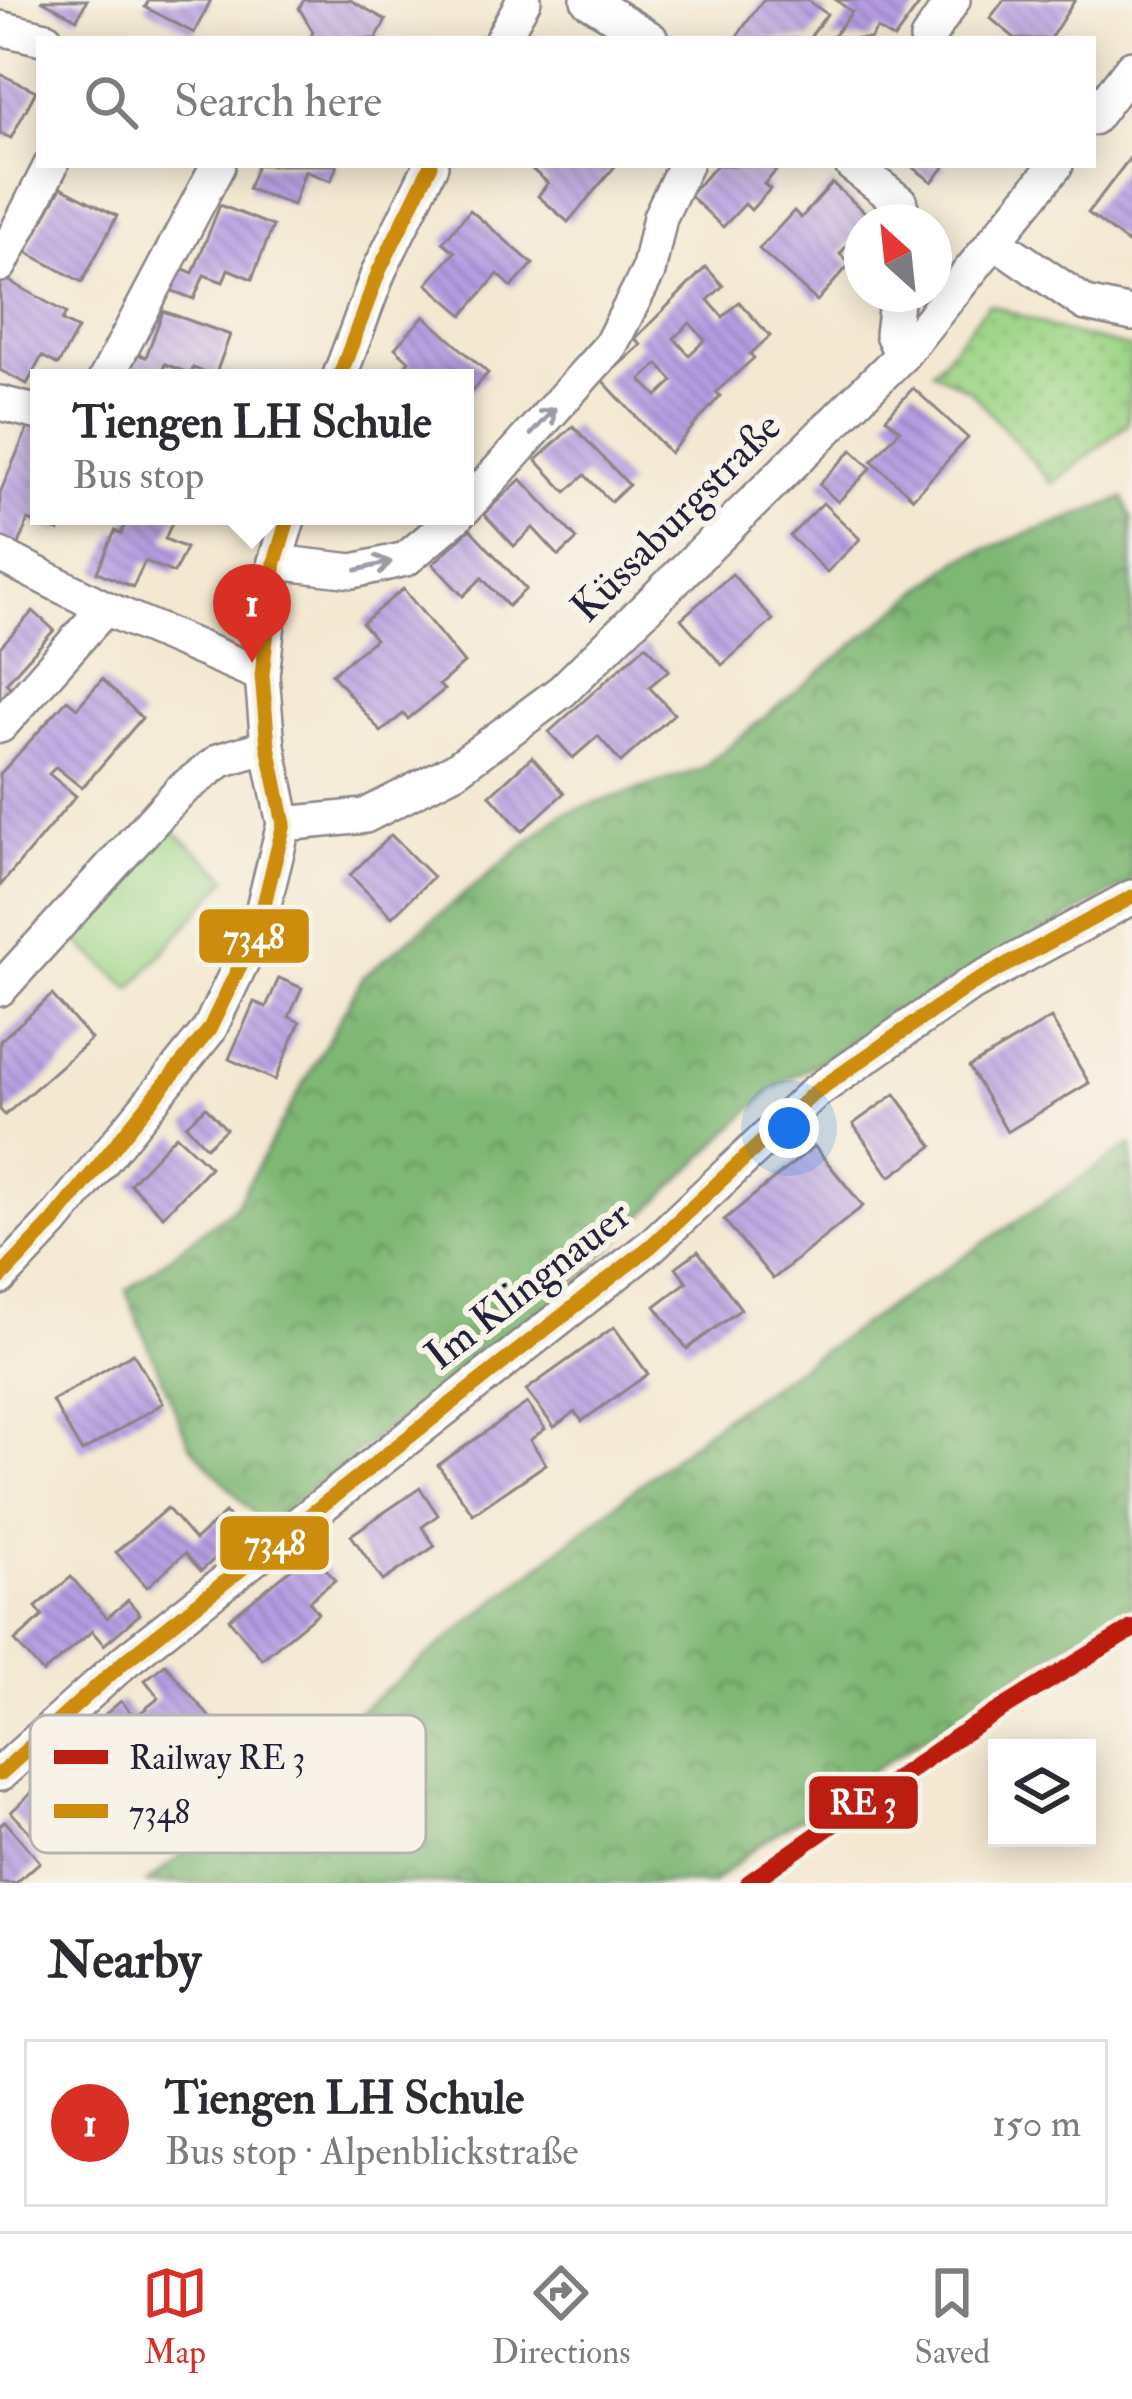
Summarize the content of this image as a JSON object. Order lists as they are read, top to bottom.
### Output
{
  "streets": {
    "street": ["Küssaburgstraße", "Im Klingnauer"]
  },
  "lines": ["transit line 7348"],
  "legend": ["Railway RE 3", "7348"],
  "north": "top left",
  "page": {
    "search": "Search here",
    "popup": ["Tiengen LH Schule", "Bus stop"],
    "pins": "1",
    "heading": "Nearby",
    "list": [
      {
        "mark": "1",
        "name": "Tiengen LH Schule",
        "note": "Bus stop · Alpenblickstraße",
        "value": "150 m"
      }
    ],
    "nav": ["Map", "Directions", "Saved"]
  }
}
